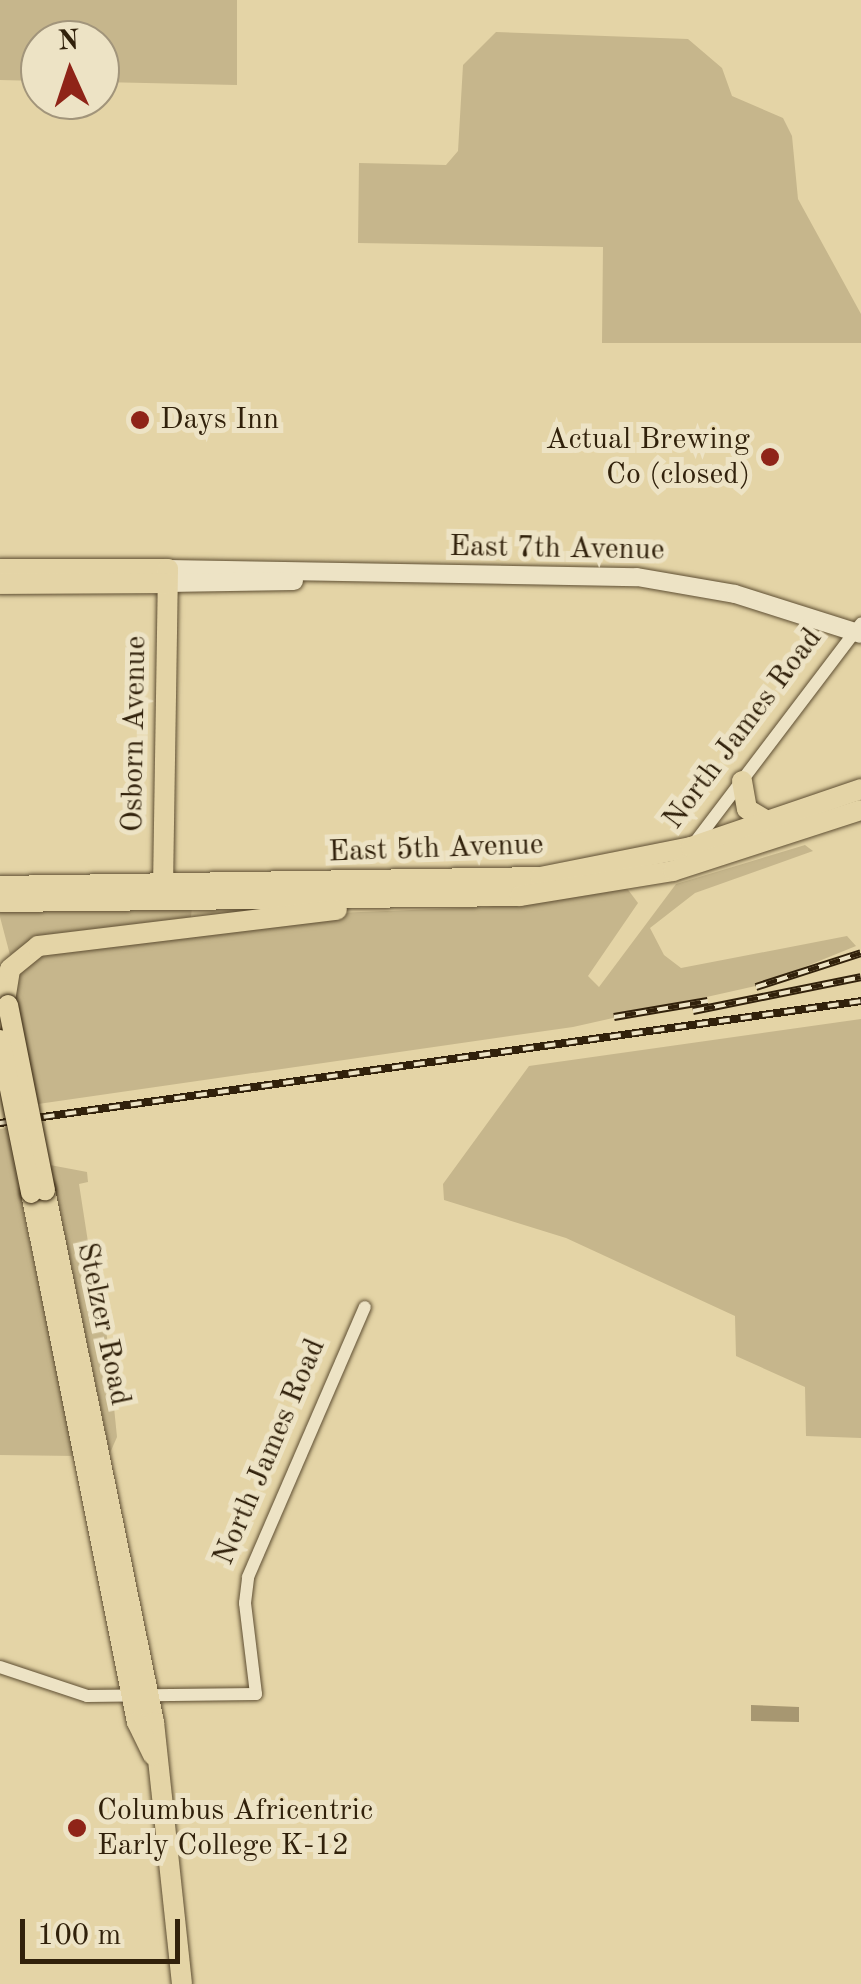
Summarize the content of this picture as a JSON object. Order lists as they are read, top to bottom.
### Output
{
  "streets": {
    "main road": [
      "East 7th Avenue",
      "Osborn Avenue",
      "East 5th Avenue",
      "Stelzer Road"
    ],
    "street": ["North James Road"]
  },
  "crossings": [
    ["East 7th Avenue", "North James Road"],
    ["East 7th Avenue", "Osborn Avenue"],
    ["North James Road", "East 5th Avenue"],
    ["North James Road", "Stelzer Road"],
    ["Osborn Avenue", "East 5th Avenue"]
  ],
  "places": ["Days Inn", "Actual Brewing Co (closed)", "Columbus Africentric Early College K-12"],
  "scale_bar": "100 m",
  "north": "top"
}
